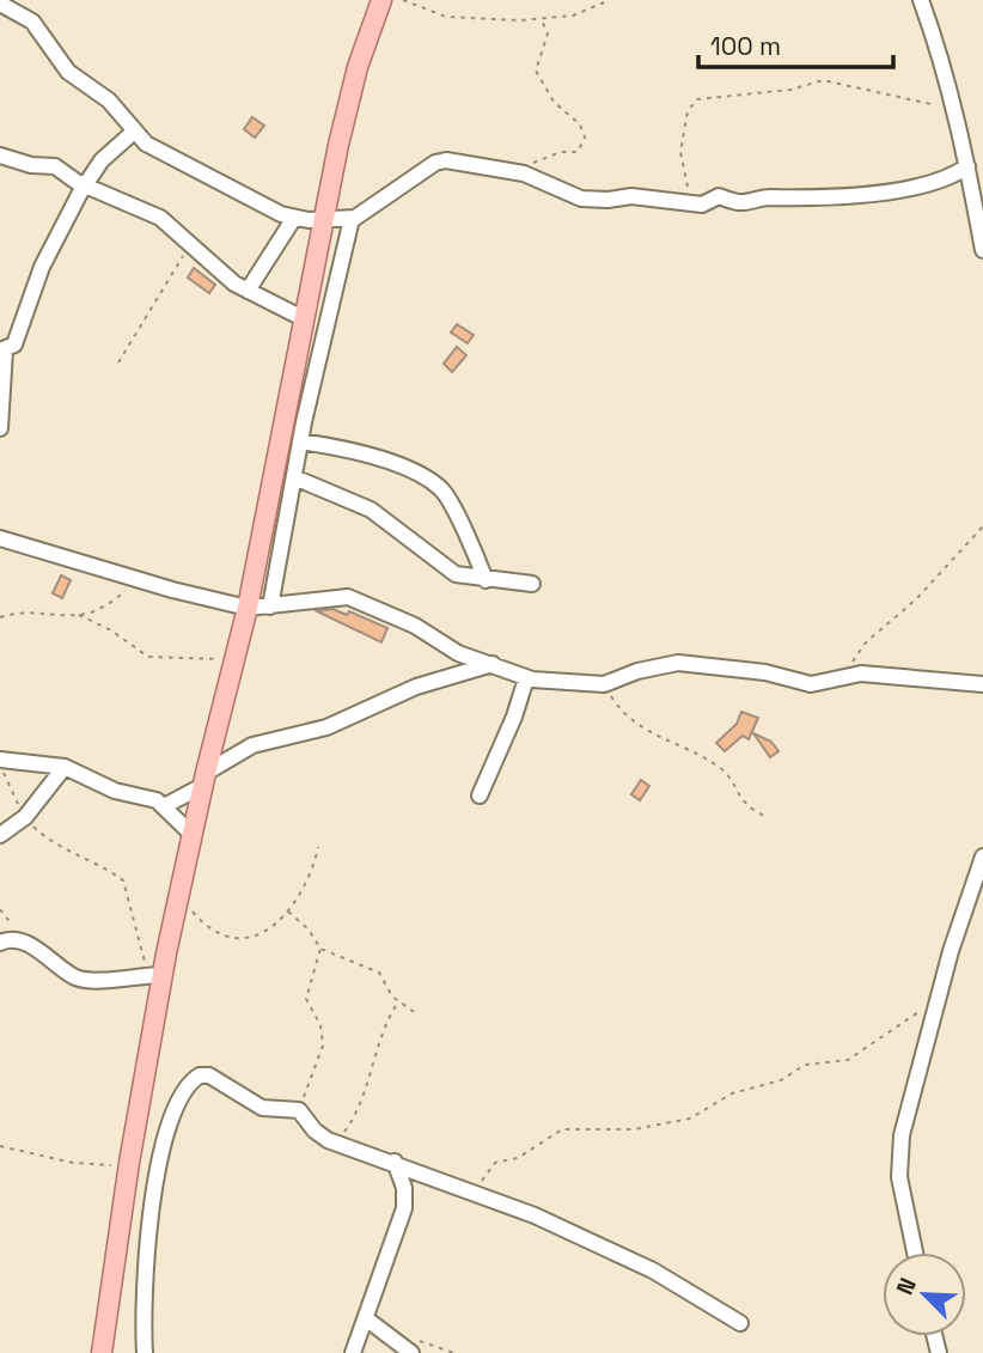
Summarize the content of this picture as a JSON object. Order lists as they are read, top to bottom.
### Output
{
  "scale_bar": "100 m",
  "north": "top left"
}
